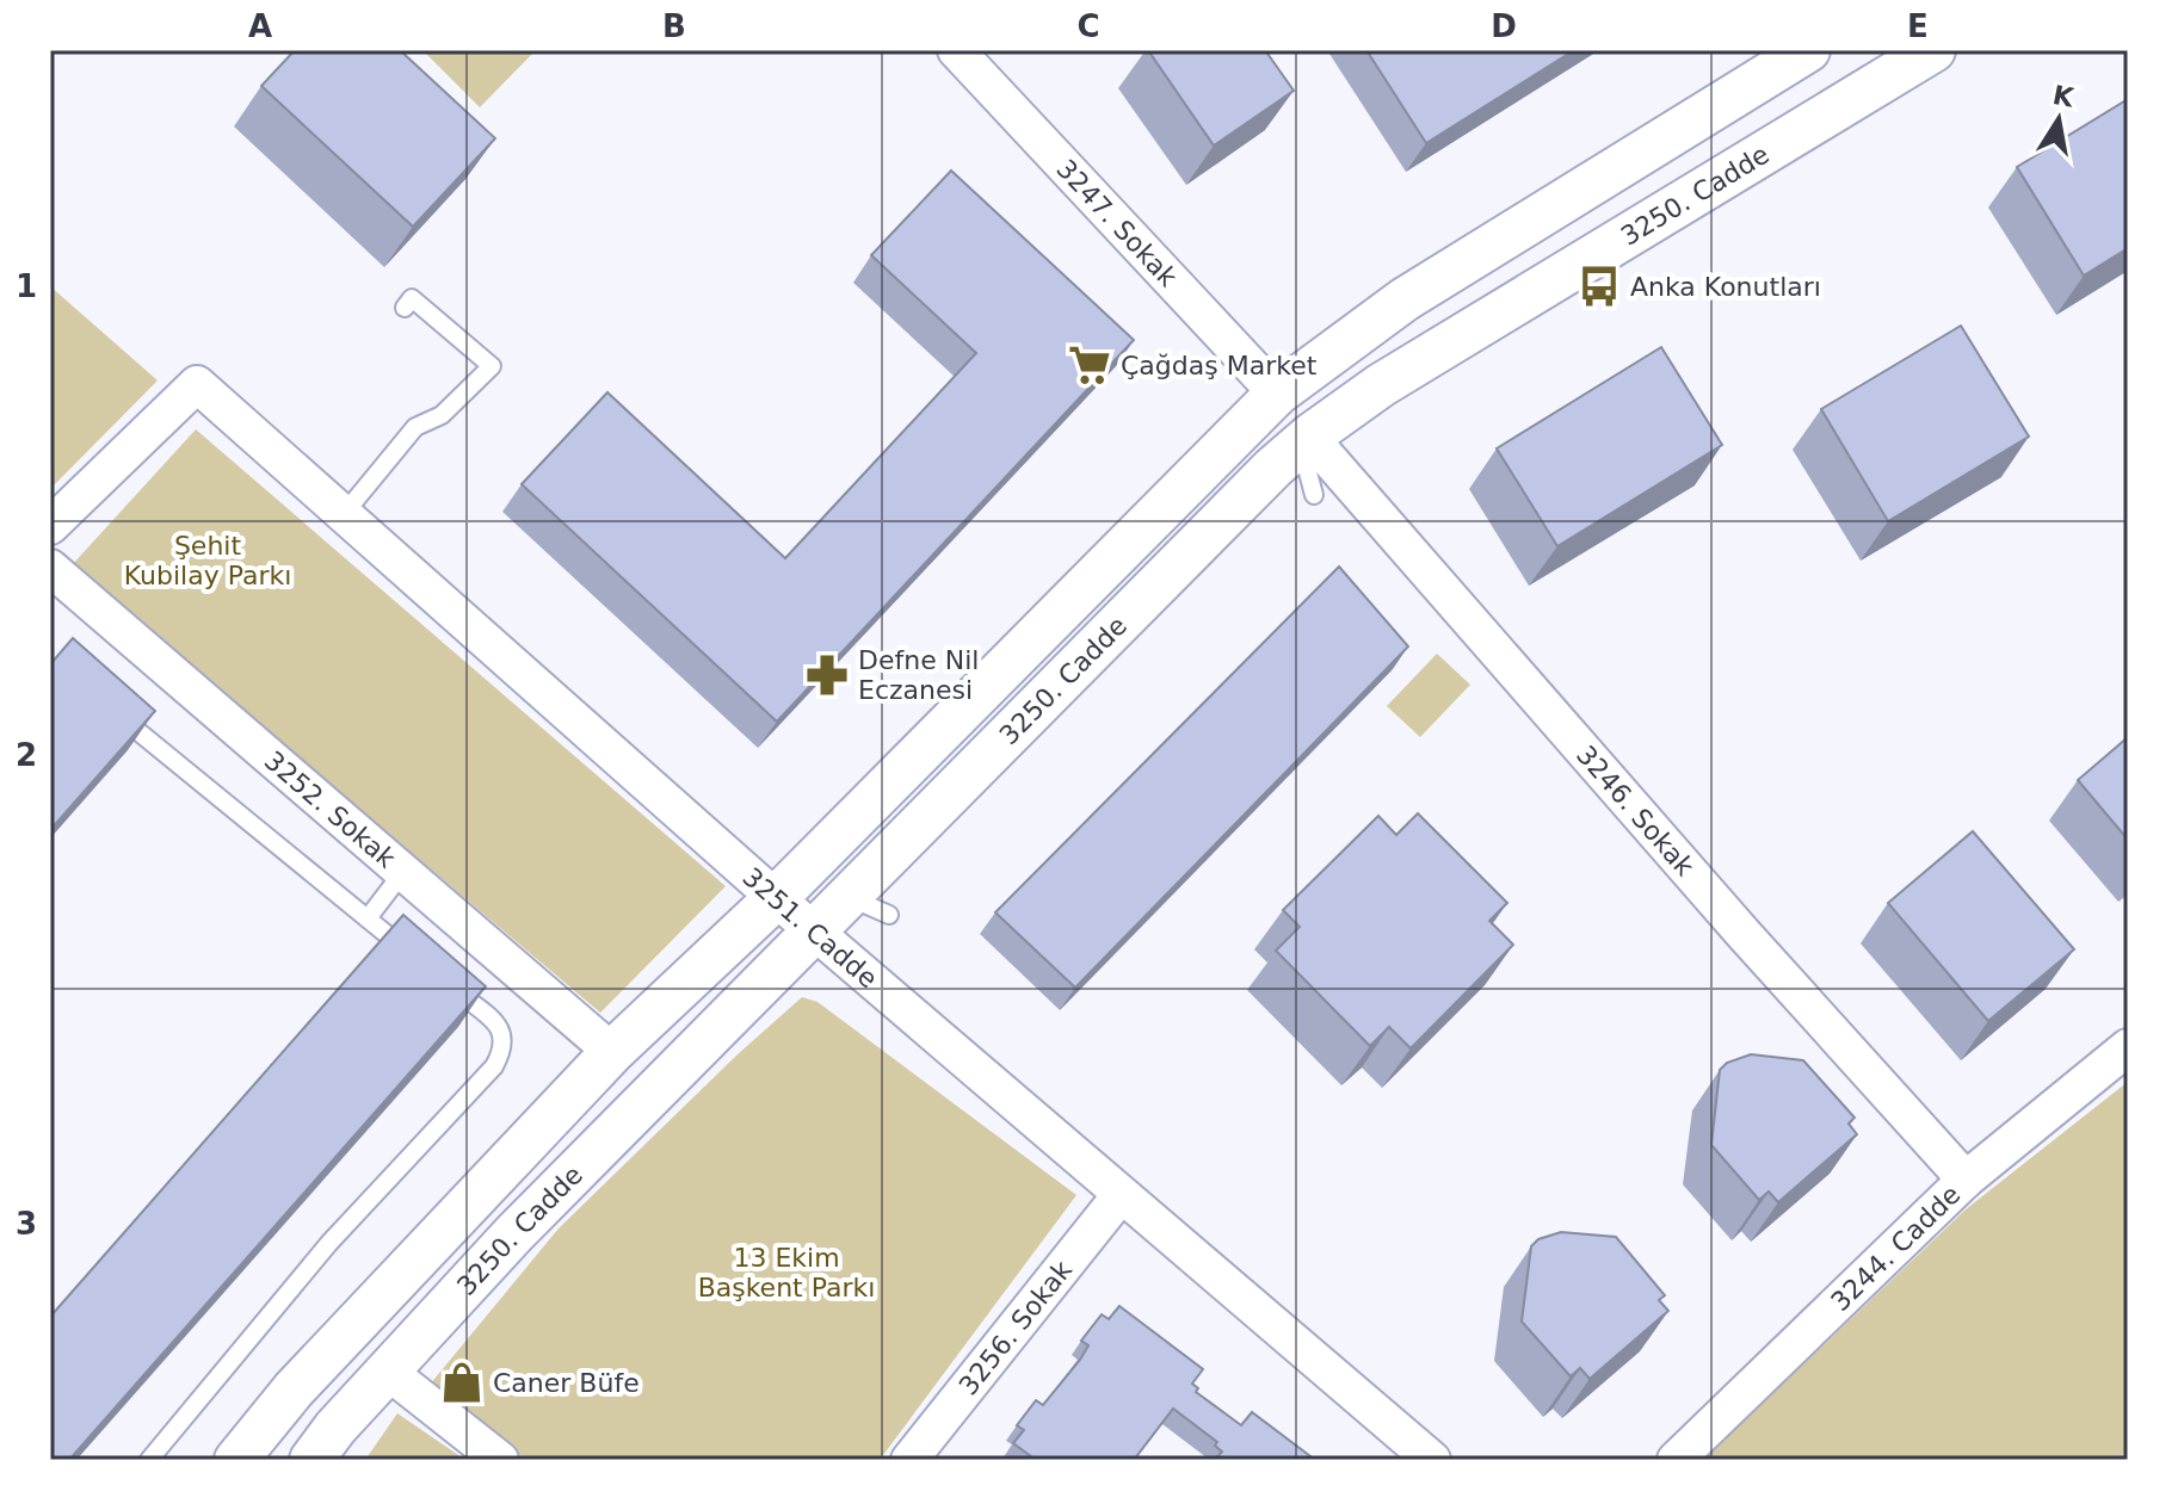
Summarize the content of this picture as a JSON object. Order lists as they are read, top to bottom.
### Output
{
  "streets": {
    "street": [
      "3250. Cadde",
      "3247. Sokak",
      "3246. Sokak",
      "3252. Sokak",
      "3251. Cadde",
      "3244. Cadde",
      "3256. Sokak"
    ]
  },
  "crossings": [
    ["3250. Cadde", "3247. Sokak"],
    ["3250. Cadde", "3246. Sokak"],
    ["3250. Cadde", "3252. Sokak"],
    ["3250. Cadde", "3251. Cadde"],
    ["3246. Sokak", "3244. Cadde"],
    ["3251. Cadde", "3256. Sokak"]
  ],
  "parks": ["Şehit Kubilay Parkı", "13 Ekim Başkent Parkı"],
  "places": {
    "bus stop": ["Anka Konutları"],
    "supermarket": ["Çağdaş Market"],
    "pharmacy": ["Defne Nil Eczanesi"],
    "shop": ["Caner Büfe"]
  },
  "north": "top",
  "grid": {
    "columns": [
      "A",
      "B",
      "C",
      "D",
      "E"
    ],
    "rows": ["1", "2", "3"]
  }
}
